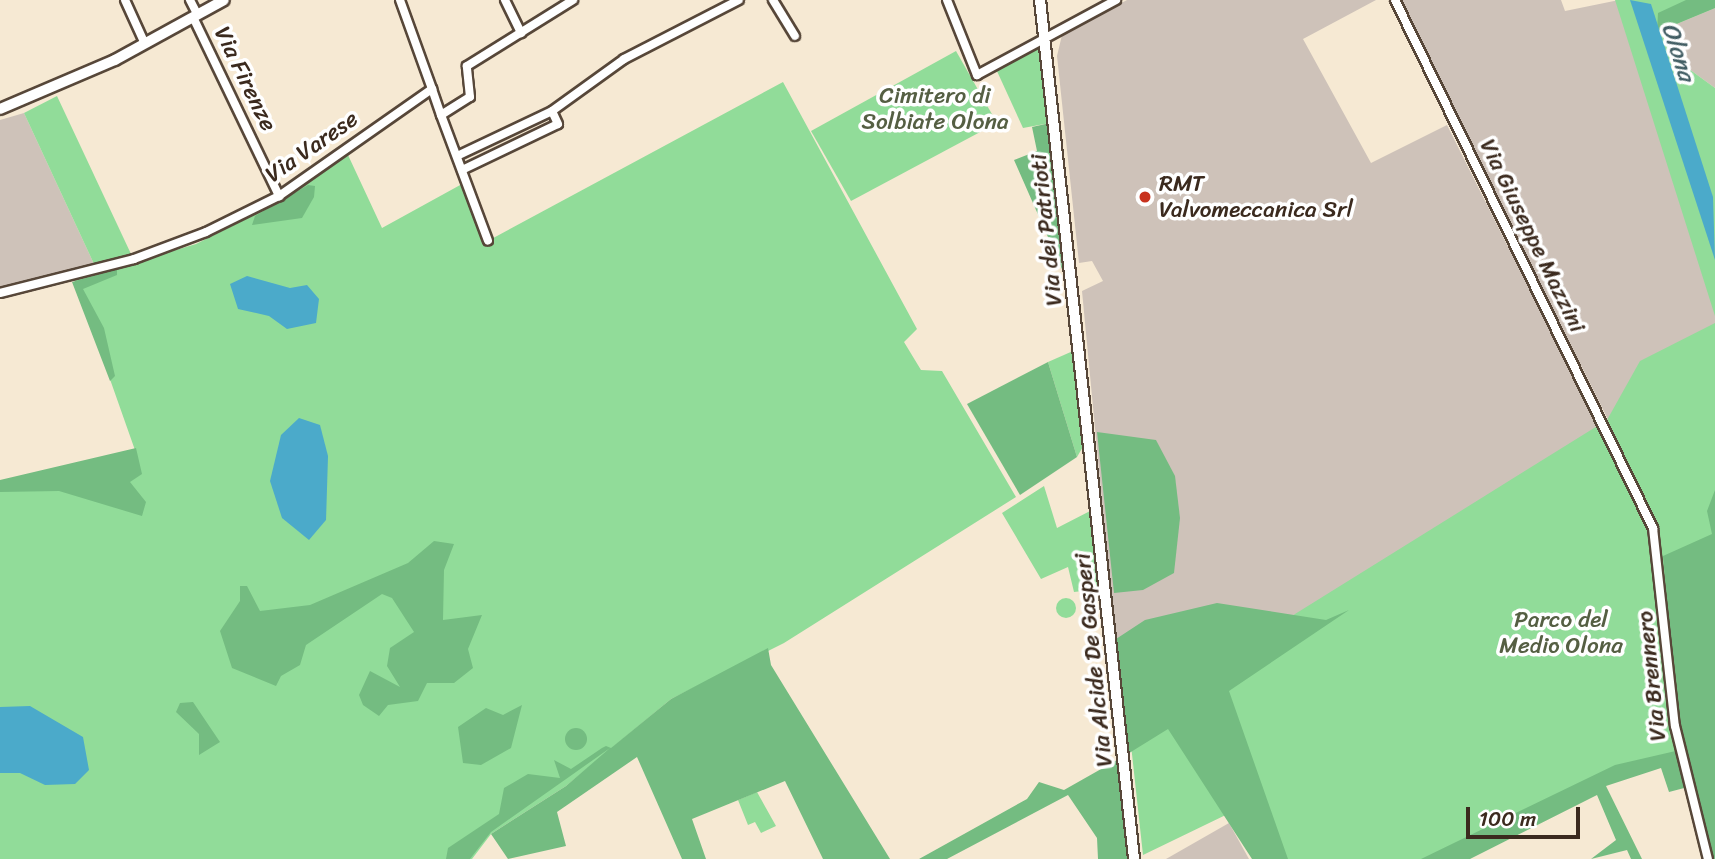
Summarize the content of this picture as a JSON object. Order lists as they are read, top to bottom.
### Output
{
  "streets": {
    "street": [
      "Via Firenze",
      "Via Varese",
      "Via dei Patrioti",
      "Via Giuseppe Mazzini",
      "Via Alcide De Gasperi",
      "Via Brennero"
    ]
  },
  "crossings": [
    ["Via Firenze", "Via Varese"],
    ["Via dei Patrioti", "Via Alcide De Gasperi"],
    ["Via Giuseppe Mazzini", "Via Brennero"]
  ],
  "water": ["Olona"],
  "parks": ["Cimitero di Solbiate Olona", "Parco del Medio Olona"],
  "places": ["RMT Valvomeccanica Srl"],
  "scale_bar": "100 m"
}
